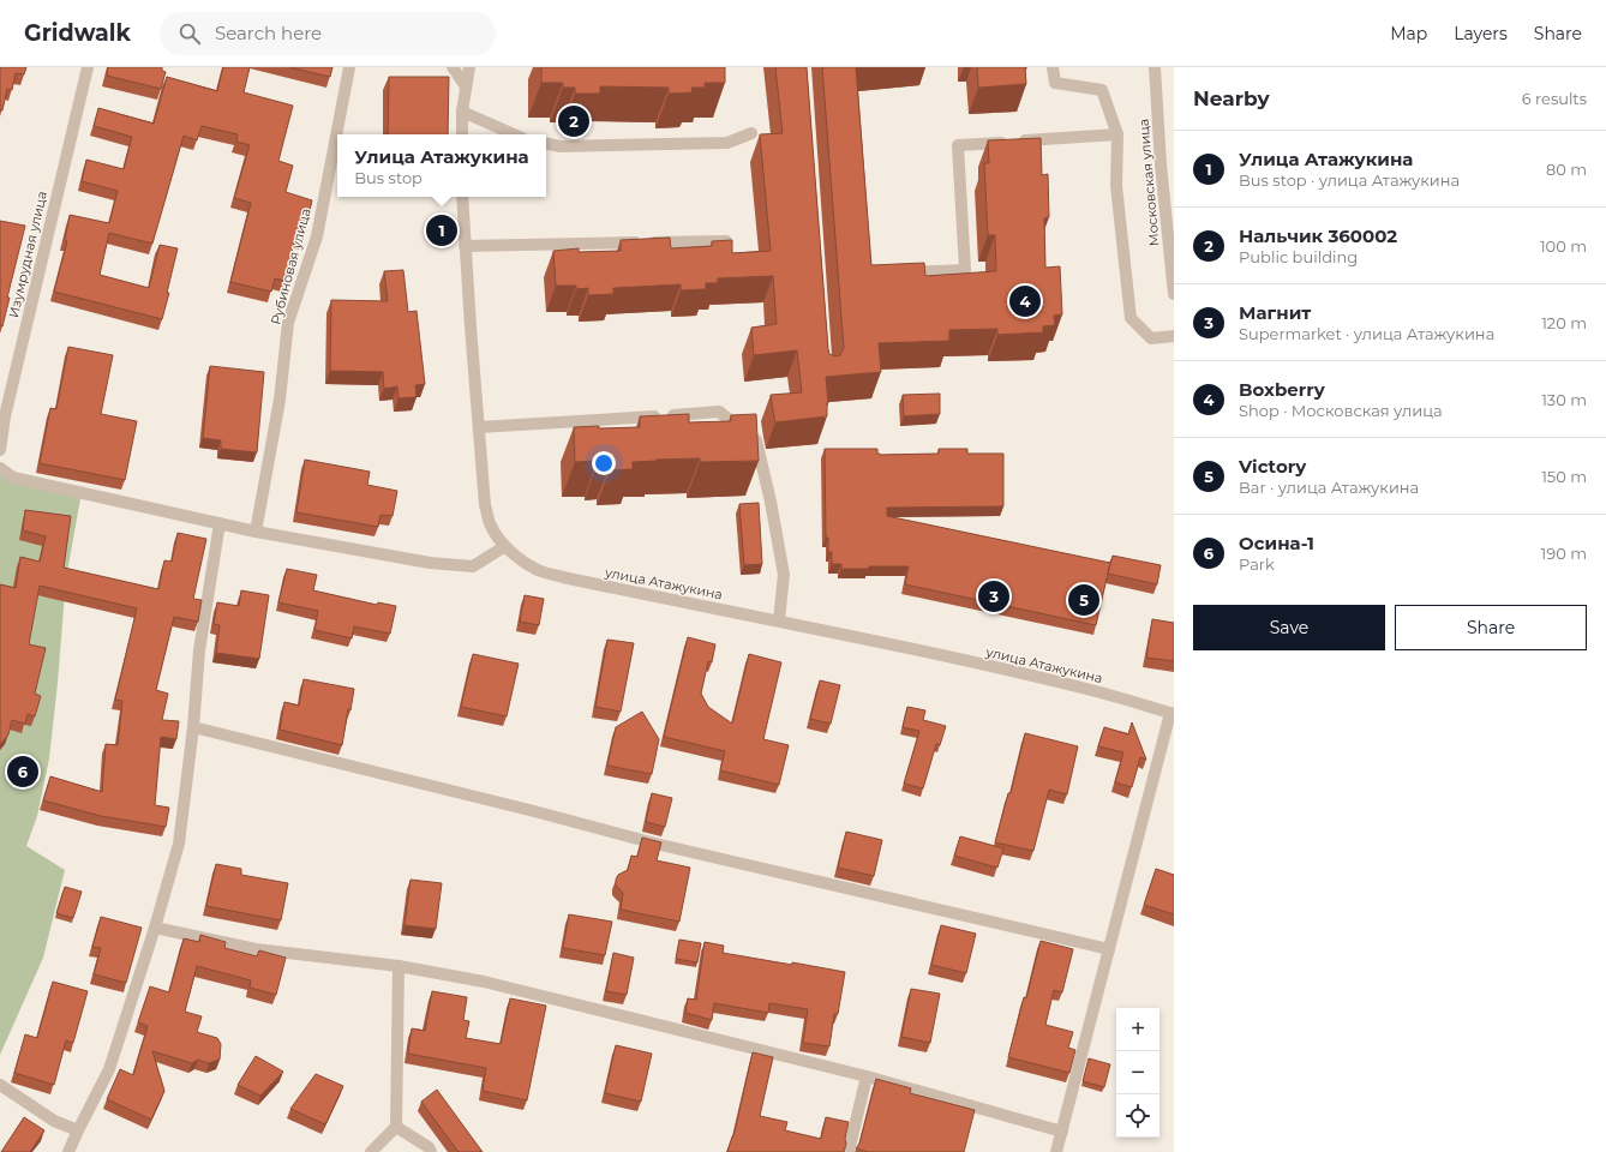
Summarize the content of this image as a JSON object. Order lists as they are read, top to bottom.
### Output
{
  "streets": {
    "street": [
      "Московская улица",
      "Изумрудная улица",
      "Рубиновая улица",
      "улица Атажукина"
    ]
  },
  "page": {
    "header": "Gridwalk",
    "search": "Search here",
    "nav": ["Map", "Layers", "Share"],
    "heading": ["Nearby", "6 results"],
    "pins": [
      "2",
      "1",
      "4",
      "3",
      "5",
      "6"
    ],
    "list": [
      {
        "mark": "1",
        "name": "Улица Атажукина",
        "note": "Bus stop · улица Атажукина",
        "value": "80 m"
      },
      {
        "mark": "2",
        "name": "Нальчик 360002",
        "note": "Public building",
        "value": "100 m"
      },
      {
        "mark": "3",
        "name": "Магнит",
        "note": "Supermarket · улица Атажукина",
        "value": "120 m"
      },
      {
        "mark": "4",
        "name": "Boxberry",
        "note": "Shop · Московская улица",
        "value": "130 m"
      },
      {
        "mark": "5",
        "name": "Victory",
        "note": "Bar · улица Атажукина",
        "value": "150 m"
      },
      {
        "mark": "6",
        "name": "Осина-1",
        "note": "Park",
        "value": "190 m"
      }
    ],
    "popup": ["Улица Атажукина", "Bus stop"],
    "buttons": ["Save", "Share"],
    "map_buttons": ["+", "−"]
  }
}
